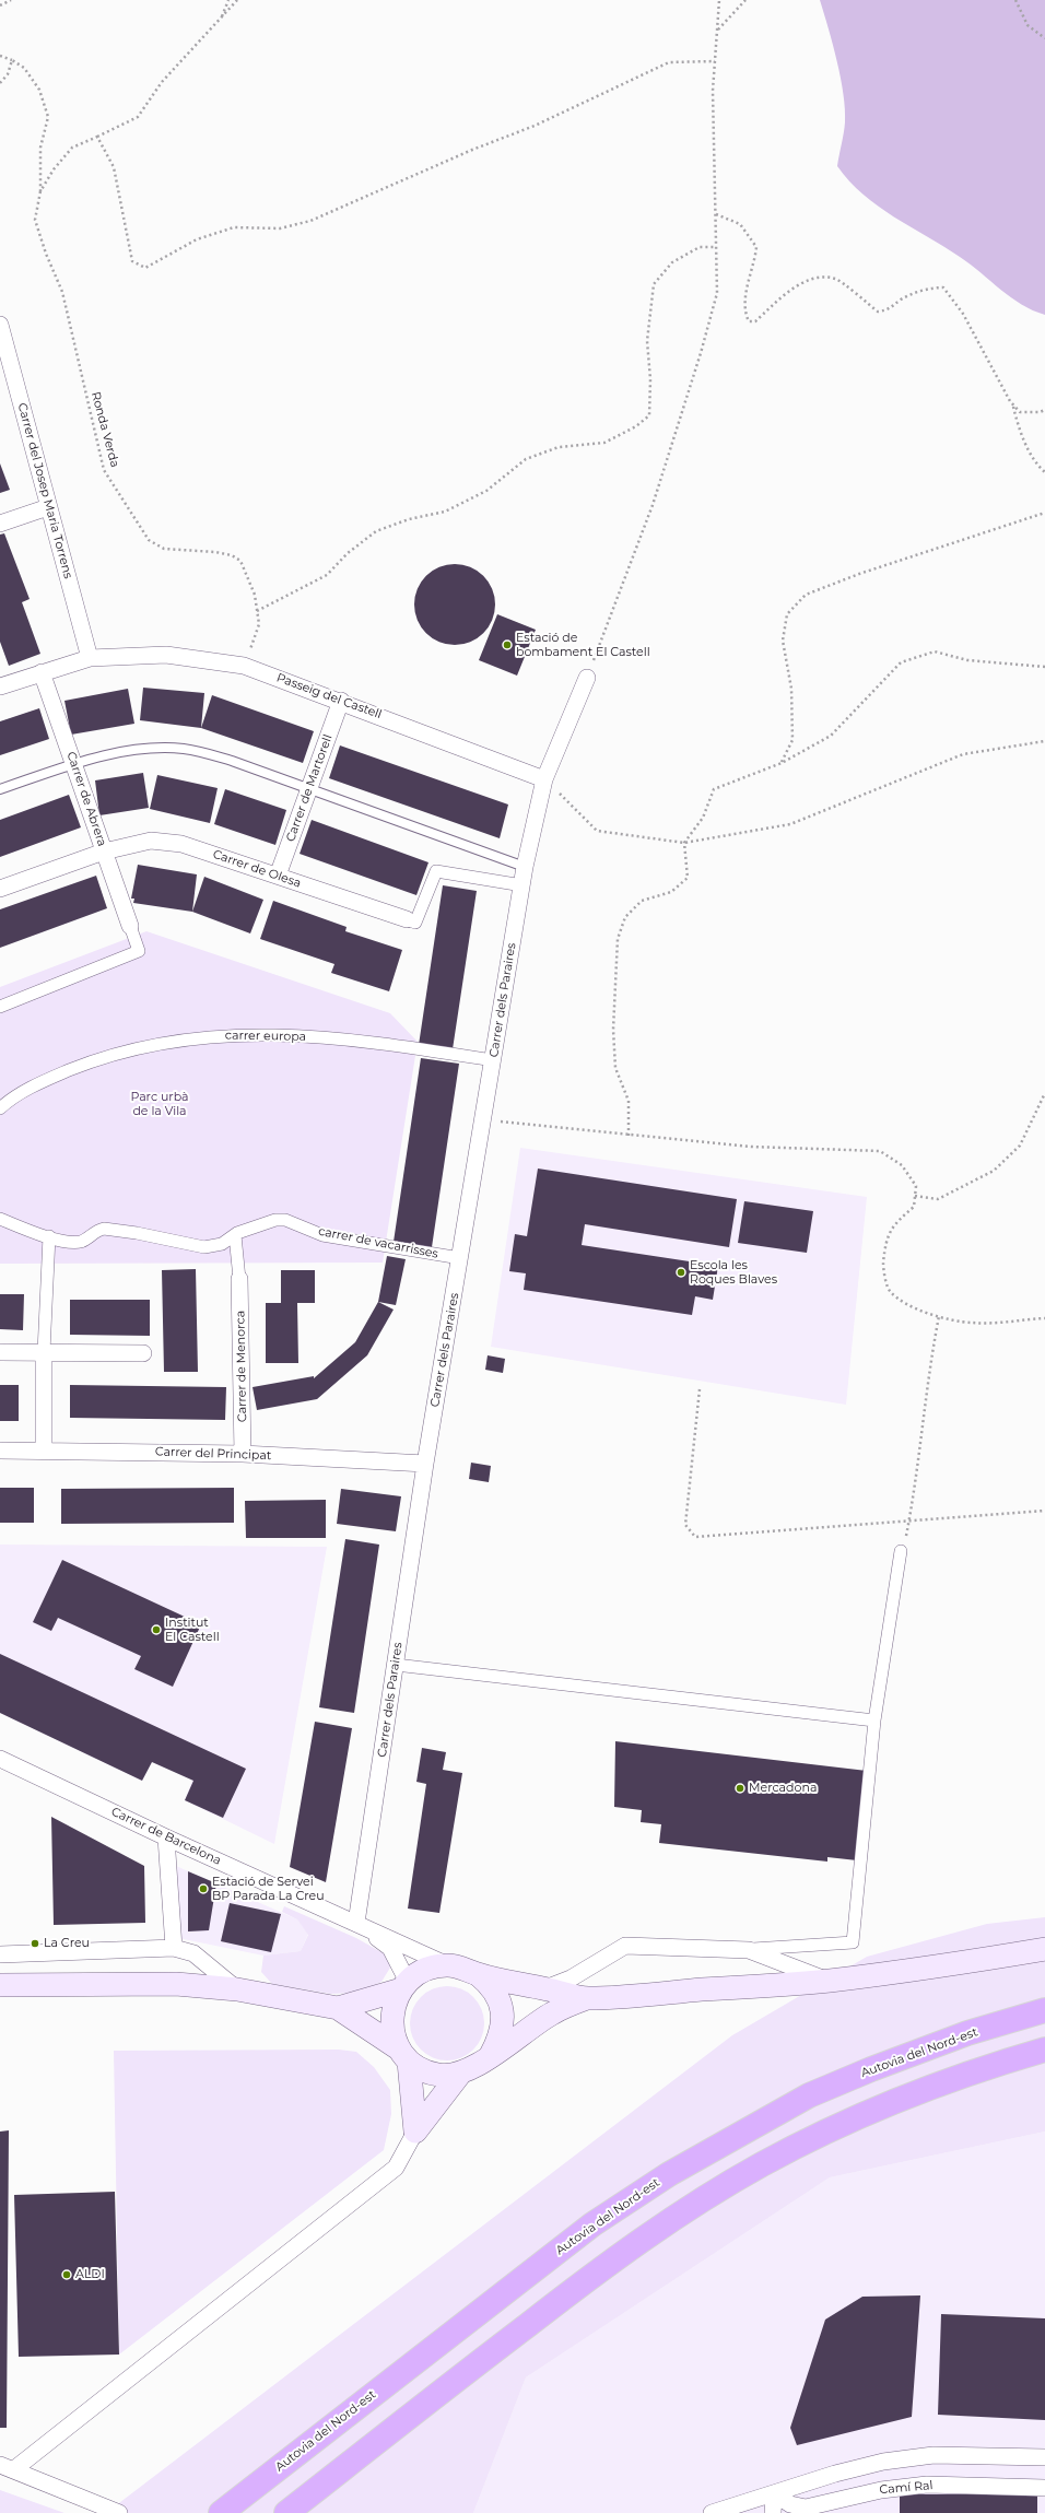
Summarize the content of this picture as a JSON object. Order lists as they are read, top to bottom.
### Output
{
  "streets": {
    "highway": ["Autovia del Nord-est"],
    "street": [
      "Carrer del Josep Maria Torrens",
      "Passeig del Castell",
      "Carrer de Martorell",
      "Carrer de Abrera",
      "Carrer de Olesa",
      "Carrer dels Paraires",
      "carrer europa",
      "carrer de vacarrisses",
      "Carrer de Menorca",
      "Carrer del Principat",
      "Carrer de Barcelona",
      "Camí Ral"
    ],
    "path": ["Ronda Verda"]
  },
  "crossings": [
    ["Ronda Verda", "Passeig del Castell"],
    ["Carrer del Josep Maria Torrens", "Passeig del Castell"],
    ["Passeig del Castell", "Carrer de Martorell"],
    ["Passeig del Castell", "Carrer de Abrera"],
    ["Passeig del Castell", "Carrer dels Paraires"],
    ["Carrer de Martorell", "Carrer de Olesa"],
    ["Carrer de Abrera", "Carrer de Olesa"],
    ["Carrer dels Paraires", "carrer europa"],
    ["Carrer dels Paraires", "carrer de vacarrisses"],
    ["Carrer dels Paraires", "Carrer del Principat"],
    ["Carrer dels Paraires", "Carrer de Barcelona"],
    ["Carrer de Menorca", "Carrer del Principat"]
  ],
  "parks": ["Parc urbà de la Vila"],
  "places": [
    "Estació de bombament El Castell",
    "Escola les Roques Blaves",
    "Institut El Castell",
    "Mercadona",
    "Estació de Servei BP Parada La Creu",
    "La Creu",
    "ALDI"
  ]
}
